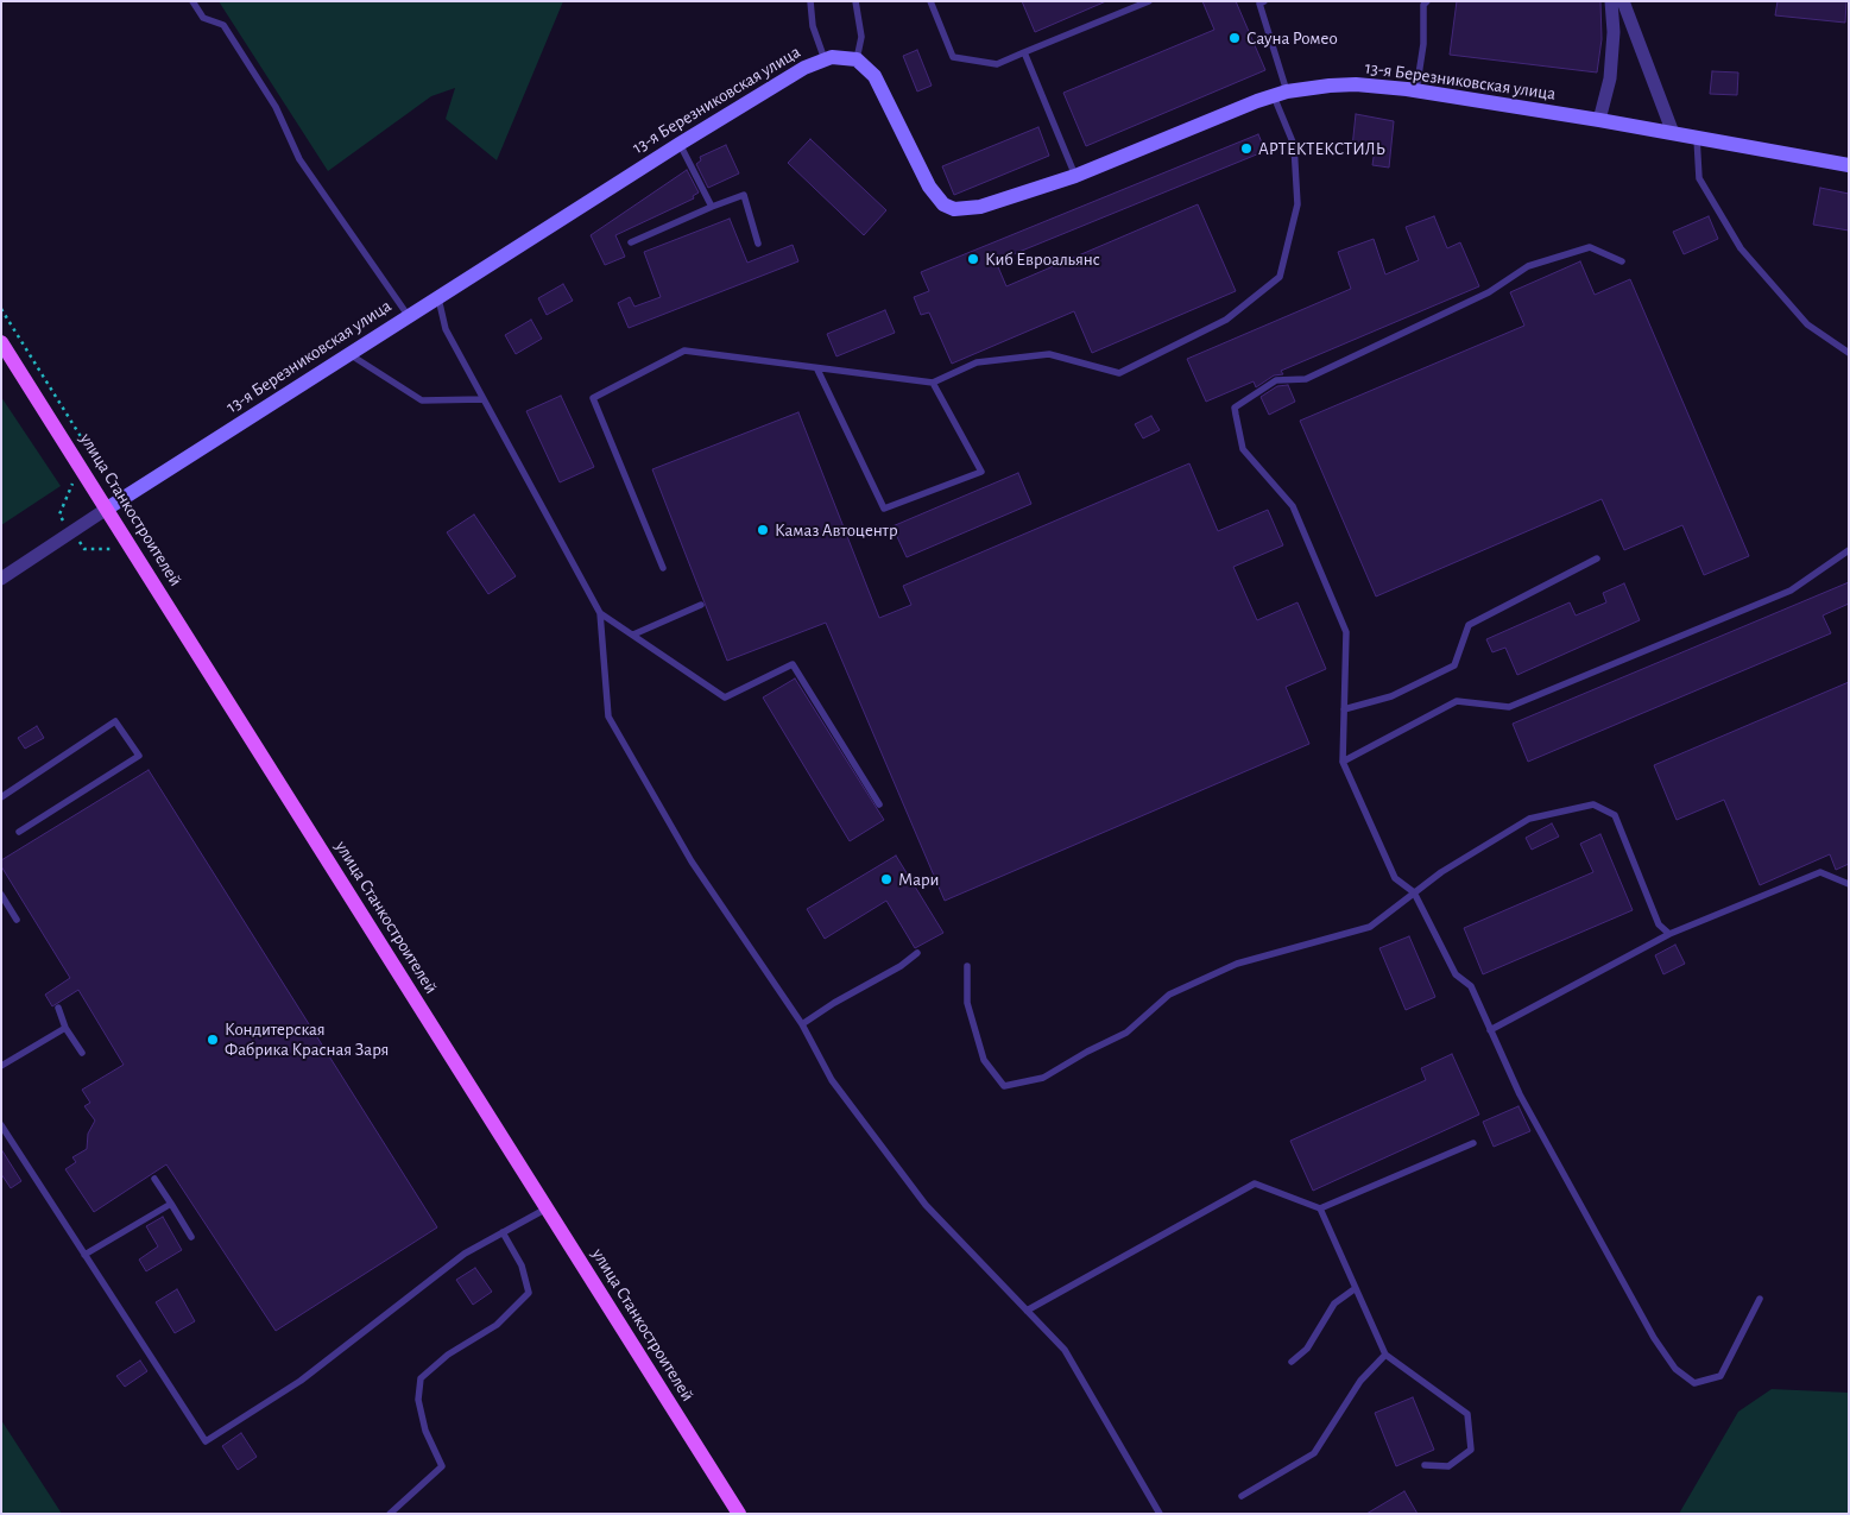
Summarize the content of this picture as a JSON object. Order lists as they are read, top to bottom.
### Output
{
  "streets": {
    "main road": ["улица Станкостроителей"],
    "street": ["13-я Березниковская улица"]
  },
  "crossings": [
    ["13-я Березниковская улица", "улица Станкостроителей"]
  ],
  "places": [
    "Сауна Ромео",
    "АРТЕКТЕКСТИЛЬ",
    "Киб Евроальянс",
    "Камаз Автоцентр",
    "Мари",
    "Кондитерская Фабрика Красная Заря"
  ]
}
